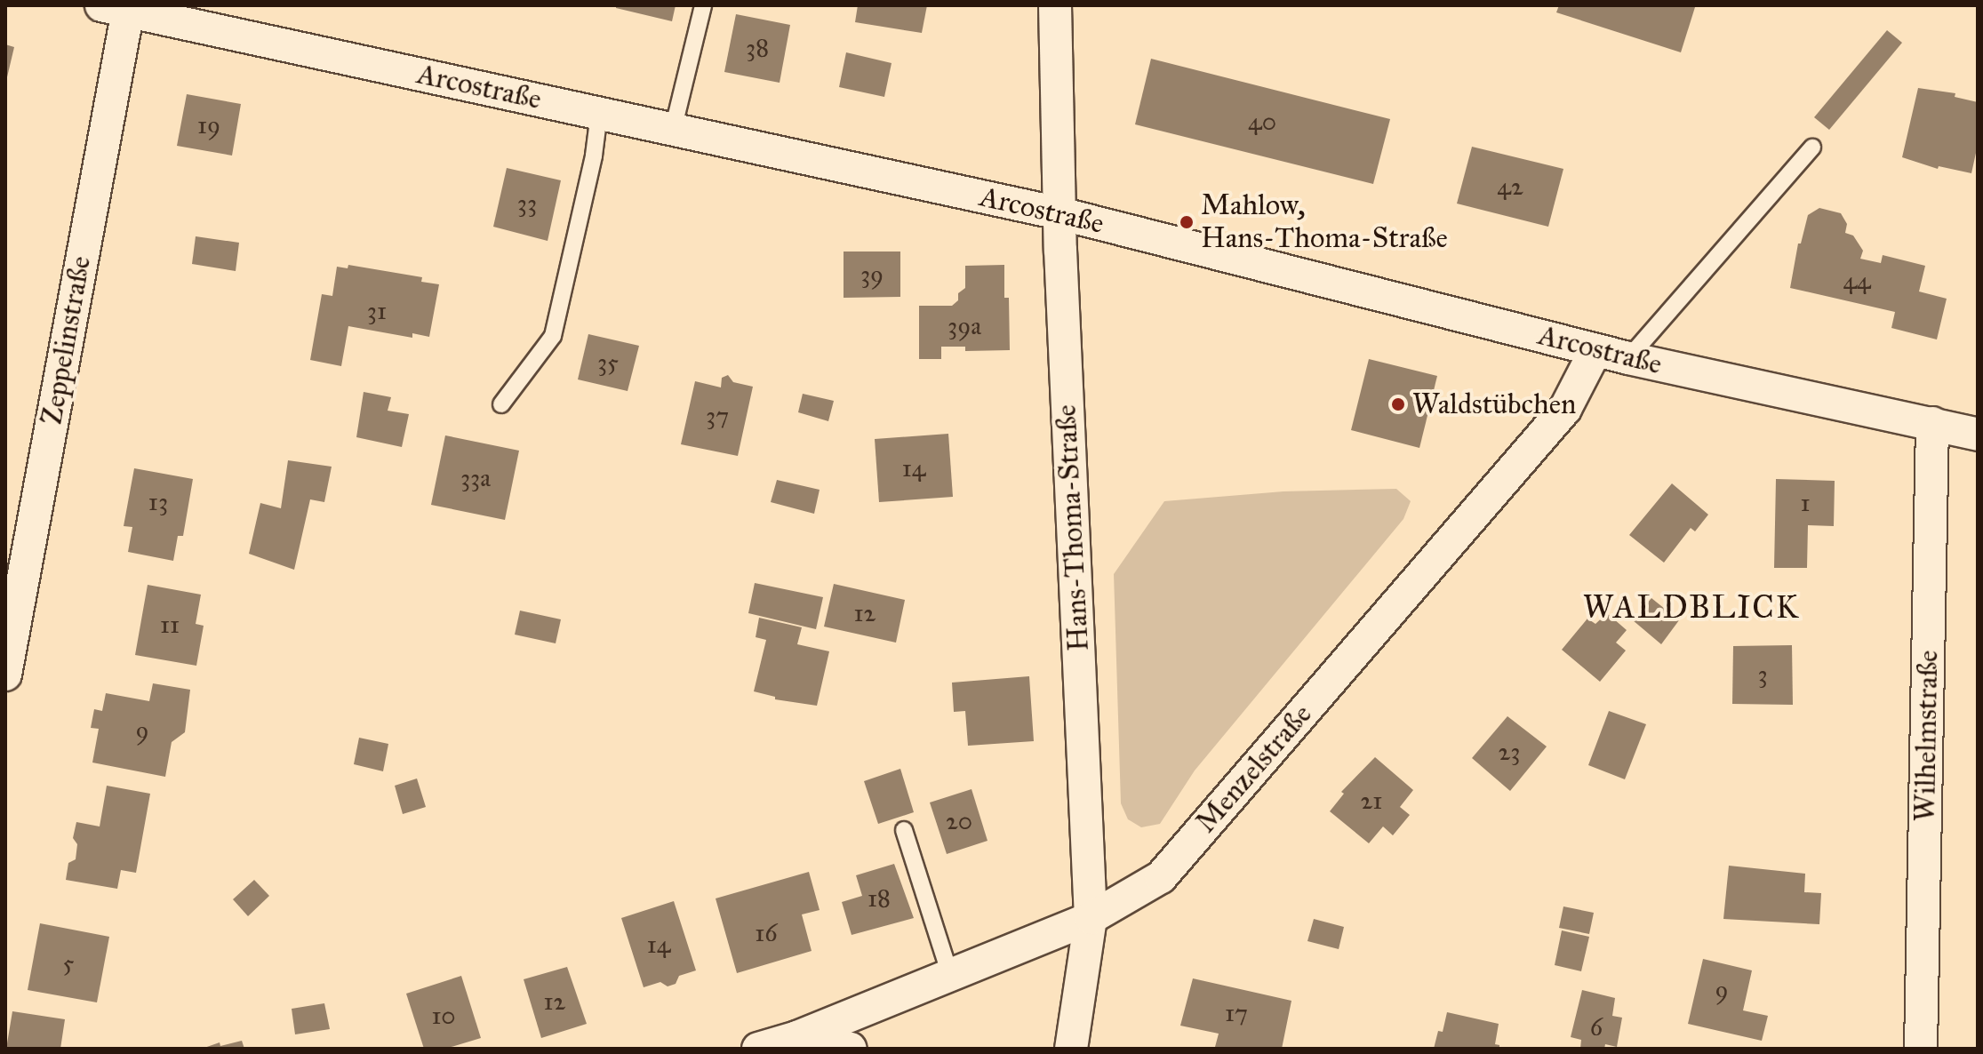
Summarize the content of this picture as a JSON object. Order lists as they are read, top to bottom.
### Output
{
  "streets": {
    "street": [
      "Arcostraße",
      "Zeppelinstraße",
      "Hans-Thoma-Straße",
      "Wilhelmstraße",
      "Menzelstraße"
    ]
  },
  "crossings": [
    ["Arcostraße", "Zeppelinstraße"],
    ["Arcostraße", "Hans-Thoma-Straße"],
    ["Arcostraße", "Wilhelmstraße"],
    ["Arcostraße", "Menzelstraße"],
    ["Hans-Thoma-Straße", "Menzelstraße"]
  ],
  "districts": ["WALDBLICK"],
  "places": ["Mahlow, Hans-Thoma-Straße", "Waldstübchen"],
  "house_numbers": [
    "38",
    "40",
    "19",
    "42",
    "33",
    "39",
    "44",
    "31",
    "39a",
    "35",
    "37",
    "14",
    "33a",
    "13",
    "1",
    "12",
    "11",
    "3",
    "9",
    "23",
    "21",
    "20",
    "18",
    "16",
    "14",
    "5",
    "9",
    "12",
    "17",
    "10",
    "6"
  ]
}
